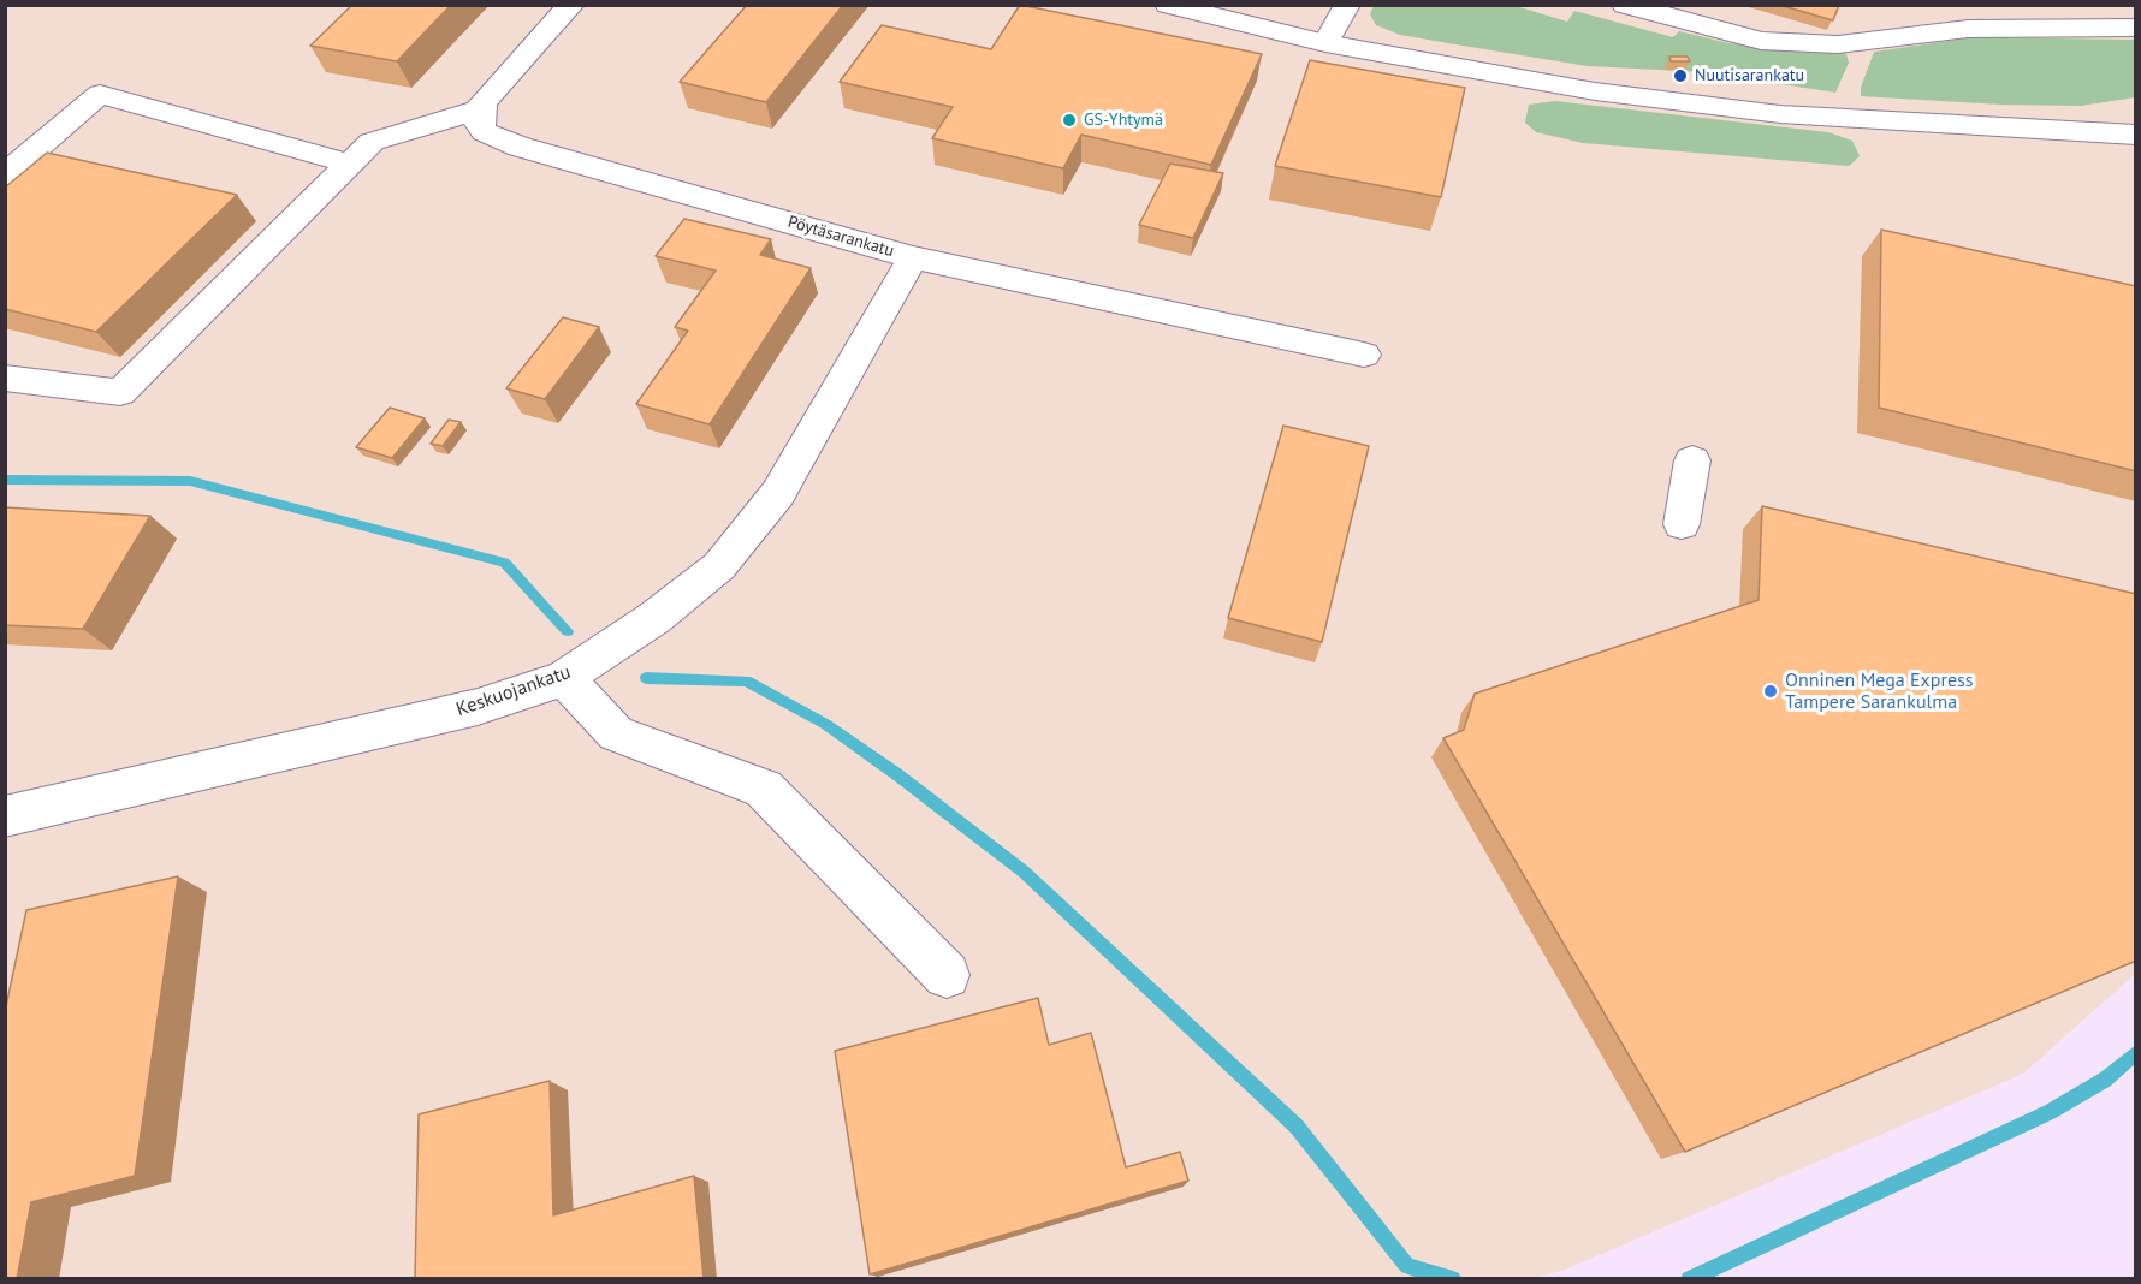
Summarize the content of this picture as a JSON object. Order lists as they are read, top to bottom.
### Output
{
  "streets": {
    "street": ["Pöytäsarankatu", "Keskuojankatu"]
  },
  "crossings": [
    ["Pöytäsarankatu", "Keskuojankatu"]
  ],
  "places": ["Nuutisarankatu", "GS-Yhtymä", "Onninen Mega Express Tampere Sarankulma"]
}
